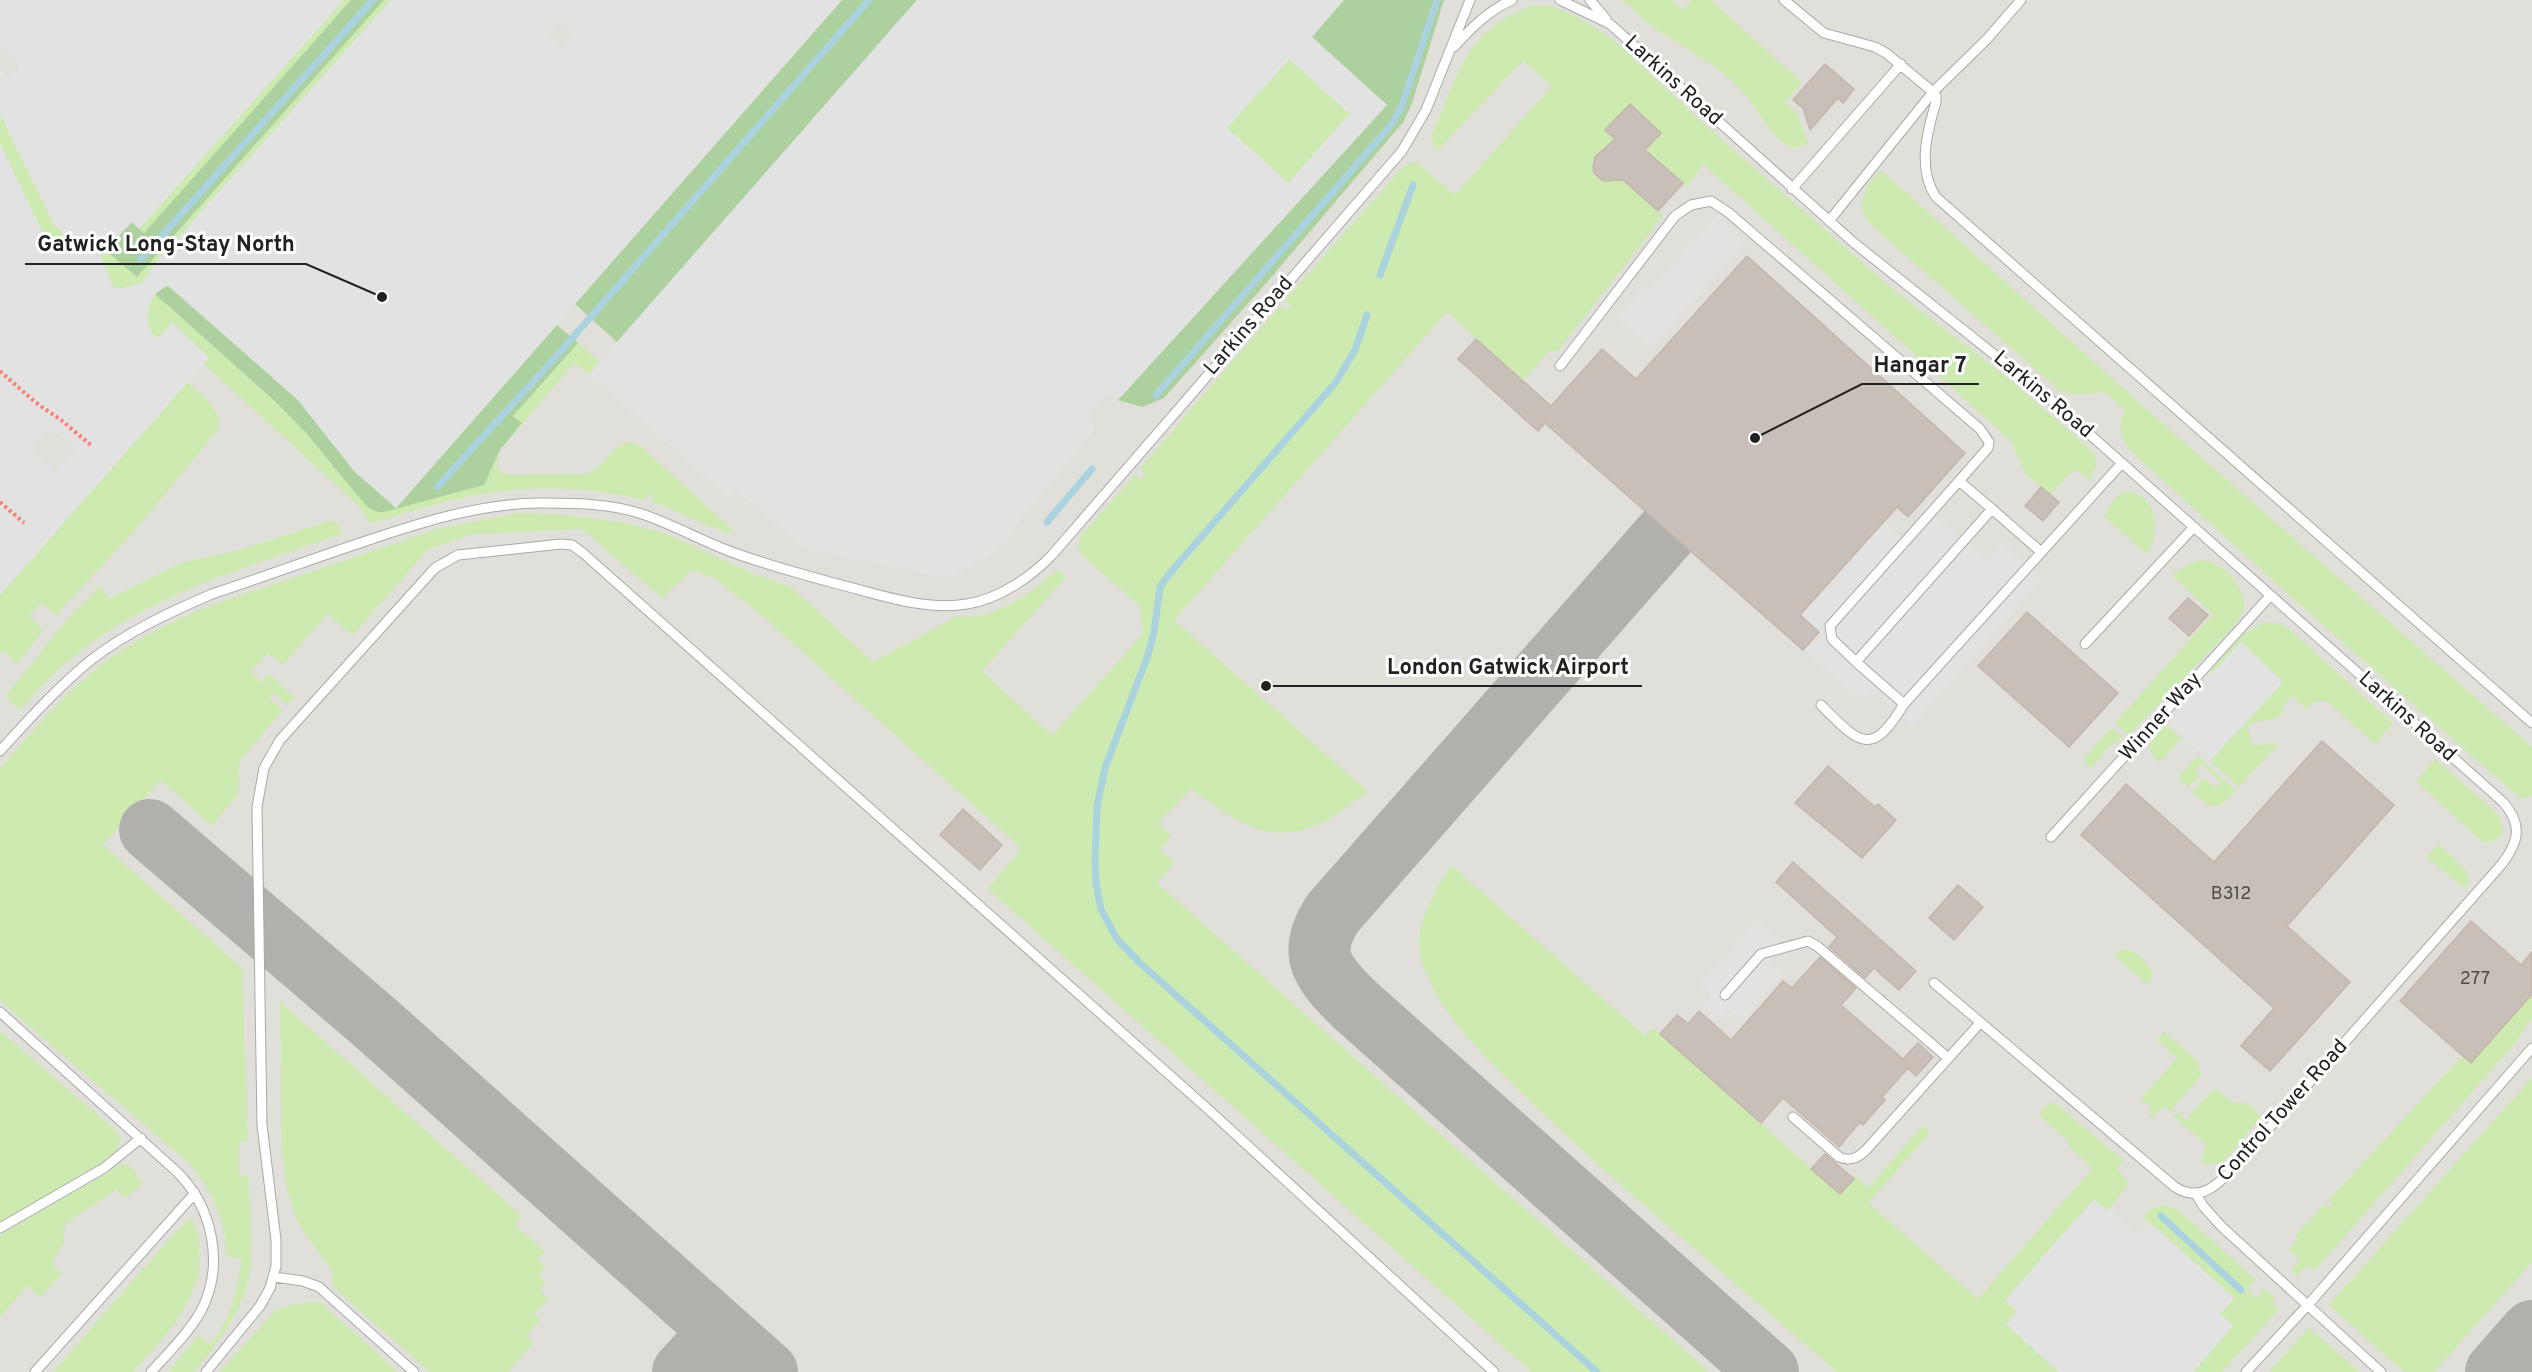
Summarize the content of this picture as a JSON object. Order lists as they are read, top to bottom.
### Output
{
  "streets": {
    "lane": ["Larkins Road", "Winner Way", "Control Tower Road"]
  },
  "crossings": [
    ["Larkins Road", "Winner Way"],
    ["Larkins Road", "Control Tower Road"]
  ],
  "places": ["Gatwick Long-Stay North", "Hangar 7", "London Gatwick Airport"],
  "house_numbers": ["B312", "277"]
}
